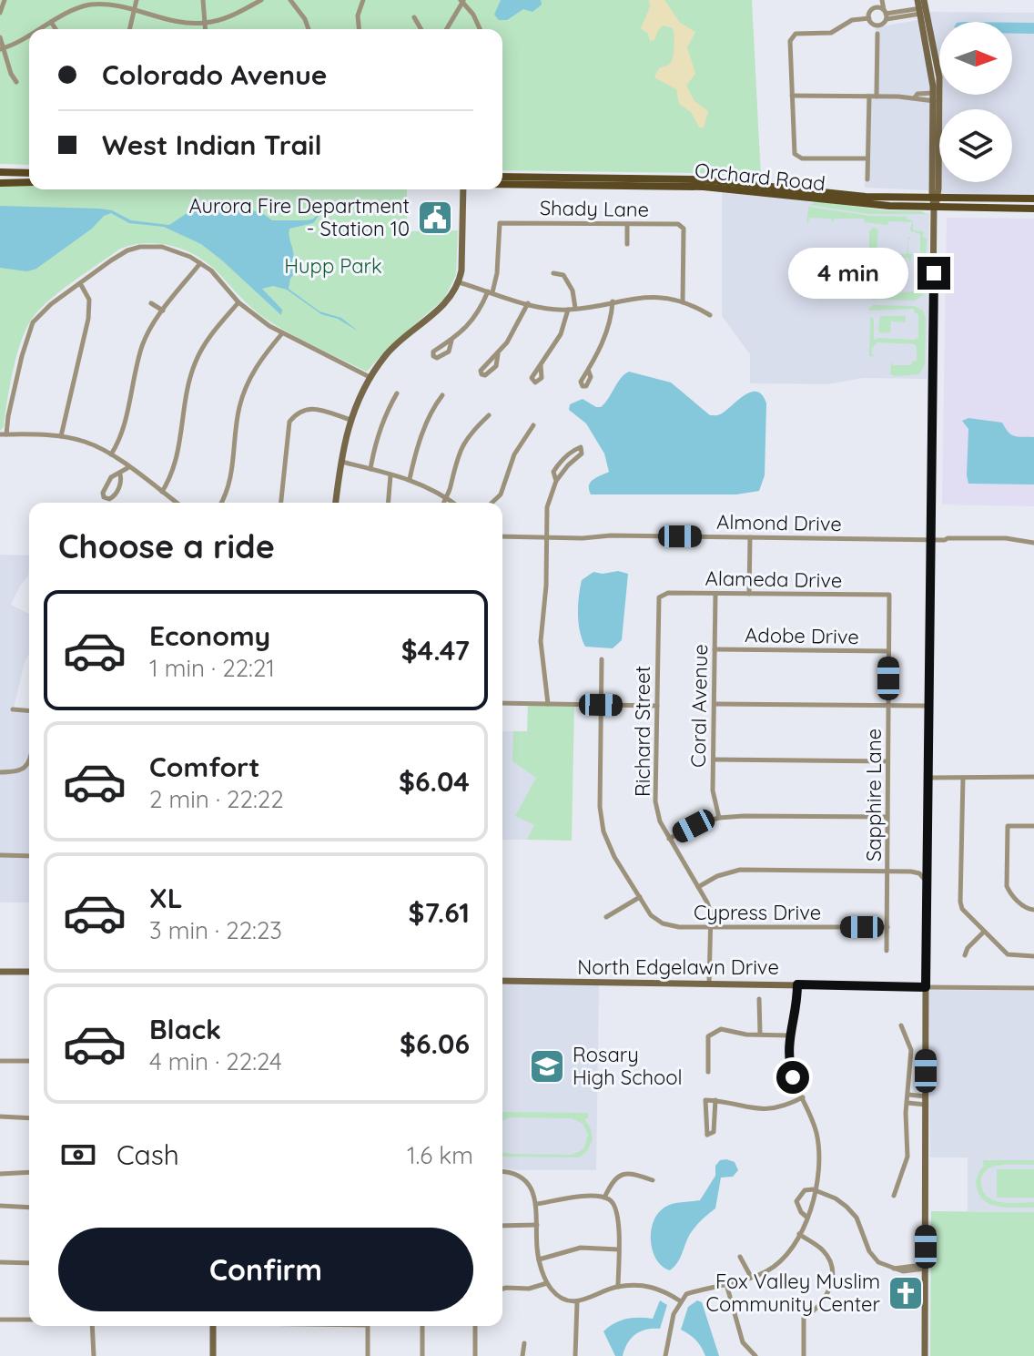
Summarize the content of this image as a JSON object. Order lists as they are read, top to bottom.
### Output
{
  "streets": {
    "main road": ["Orchard Road"],
    "street": [
      "Shady Lane",
      "Almond Drive",
      "Alameda Drive",
      "Adobe Drive",
      "Coral Avenue",
      "Richard Street",
      "Sapphire Lane",
      "Cypress Drive",
      "North Edgelawn Drive"
    ]
  },
  "crossings": [
    ["Alameda Drive", "Coral Avenue"],
    ["Alameda Drive", "Richard Street"],
    ["Alameda Drive", "Sapphire Lane"],
    ["Adobe Drive", "Coral Avenue"],
    ["Adobe Drive", "Sapphire Lane"],
    ["Richard Street", "Cypress Drive"],
    ["Richard Street", "North Edgelawn Drive"],
    ["Sapphire Lane", "Cypress Drive"]
  ],
  "parks": ["Hupp Park"],
  "places": {
    "public building": ["Aurora Fire Department - Station 10"],
    "school or university": ["Rosary High School"],
    "church": ["Fox Valley Muslim Community Center"]
  },
  "north": "right",
  "page": {
    "banner": ["Colorado Avenue", "West Indian Trail"],
    "bubble": "4 min",
    "heading": "Choose a ride",
    "list": [
      {
        "name": "Economy",
        "note": "1 min · 22:21",
        "value": "$4.47"
      },
      {
        "name": "Comfort",
        "note": "2 min · 22:22",
        "value": "$6.04"
      },
      {
        "name": "XL",
        "note": "3 min · 22:23",
        "value": "$7.61"
      },
      {
        "name": "Black",
        "note": "4 min · 22:24",
        "value": "$6.06"
      }
    ],
    "pay": ["Cash", "1.6 km"],
    "buttons": "Confirm"
  }
}
